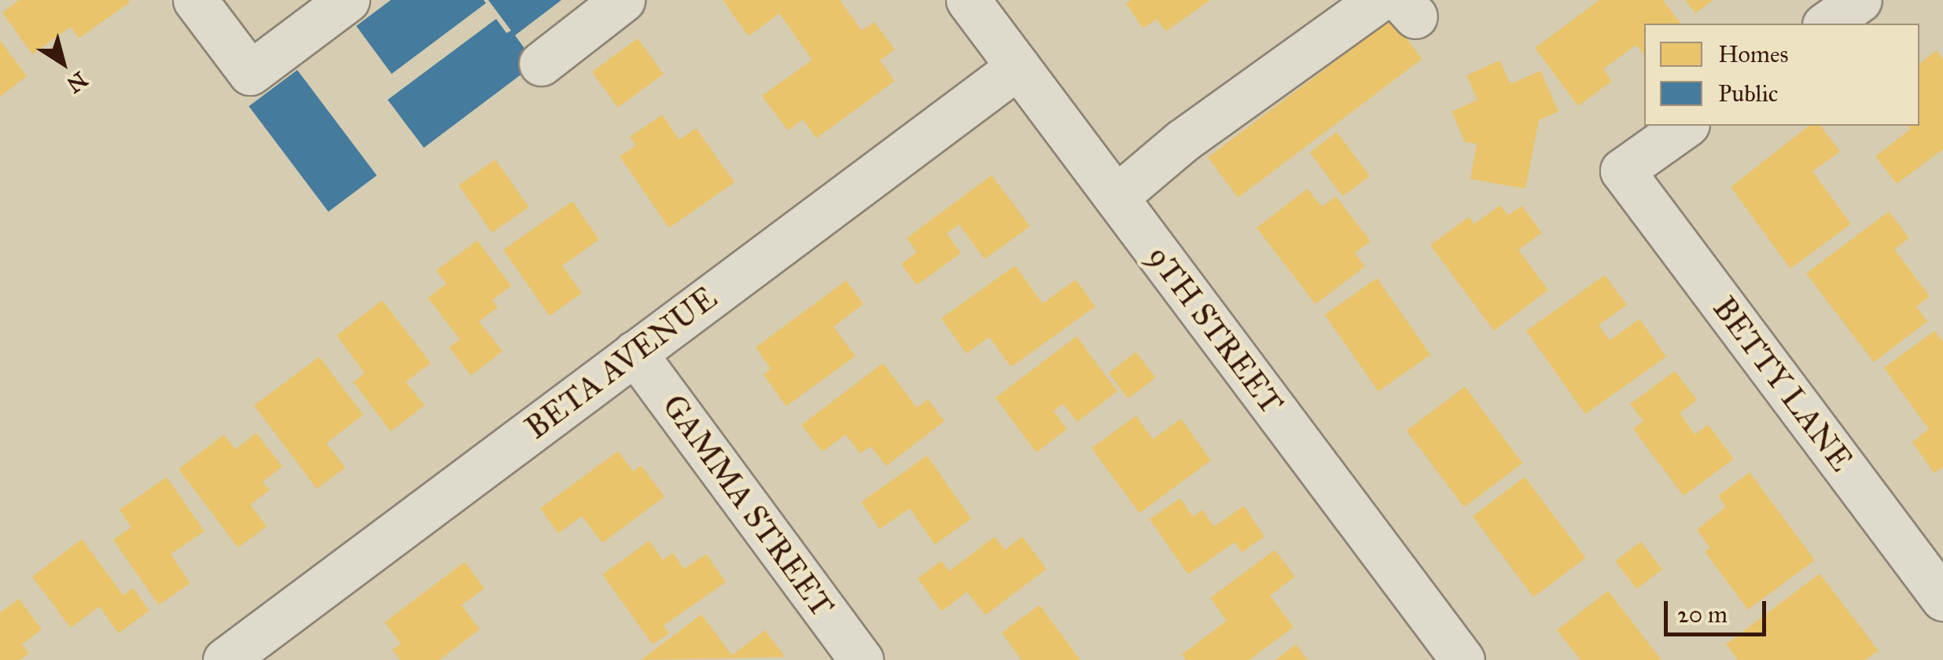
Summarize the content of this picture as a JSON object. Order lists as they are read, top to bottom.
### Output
{
  "streets": {
    "street": [
      "9TH STREET",
      "BETA AVENUE",
      "BETTY LANE",
      "GAMMA STREET"
    ]
  },
  "crossings": [
    ["9TH STREET", "BETA AVENUE"],
    ["BETA AVENUE", "GAMMA STREET"]
  ],
  "legend": ["Homes", "Public"],
  "scale_bar": "20 m",
  "north": "bottom right"
}
